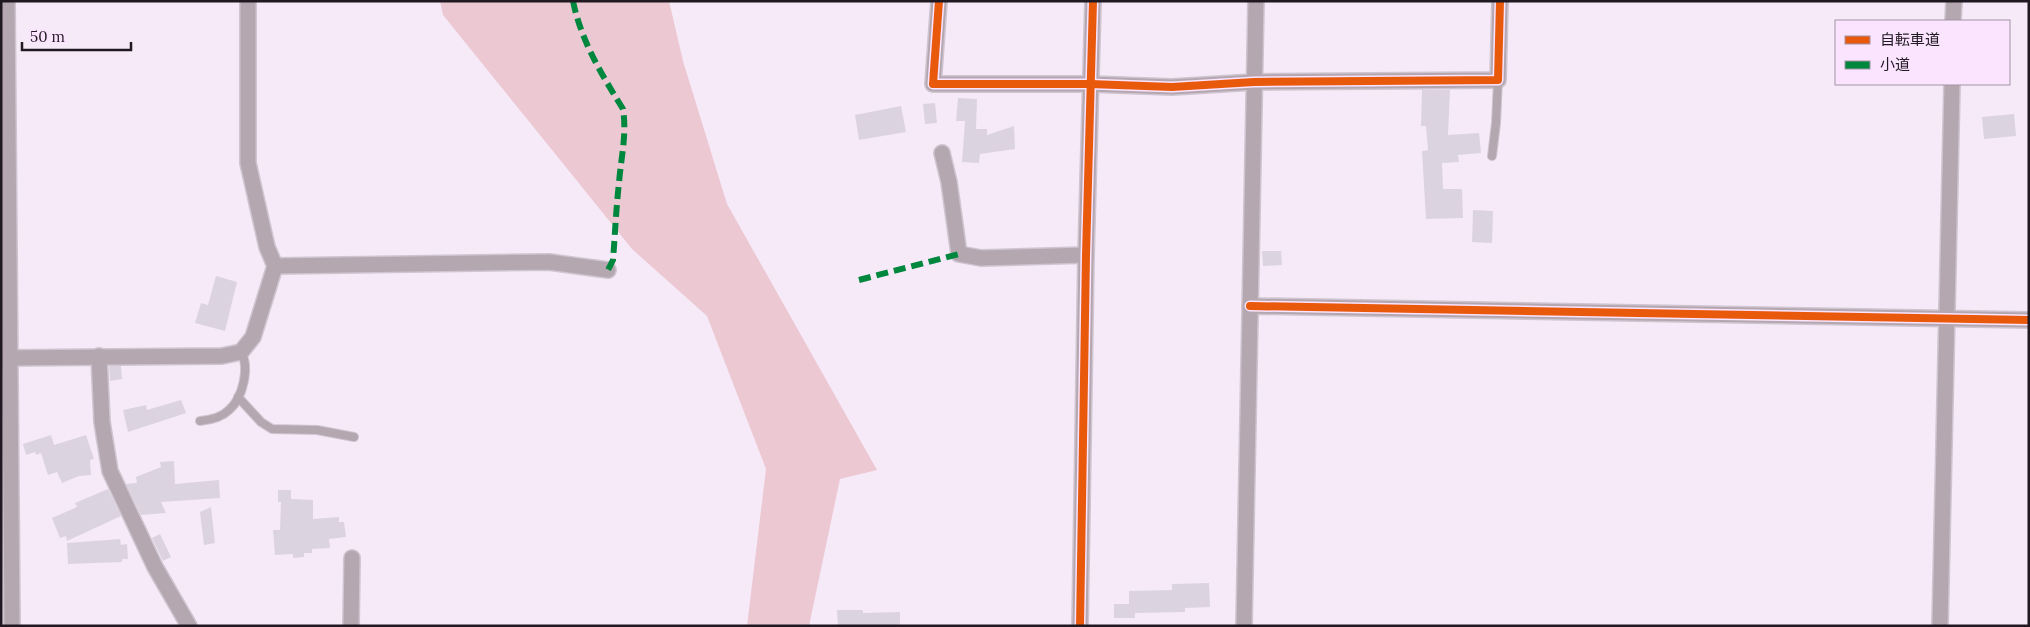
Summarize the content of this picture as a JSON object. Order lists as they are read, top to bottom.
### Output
{
  "legend": ["自転車道", "小道"],
  "scale_bar": "50 m"
}
